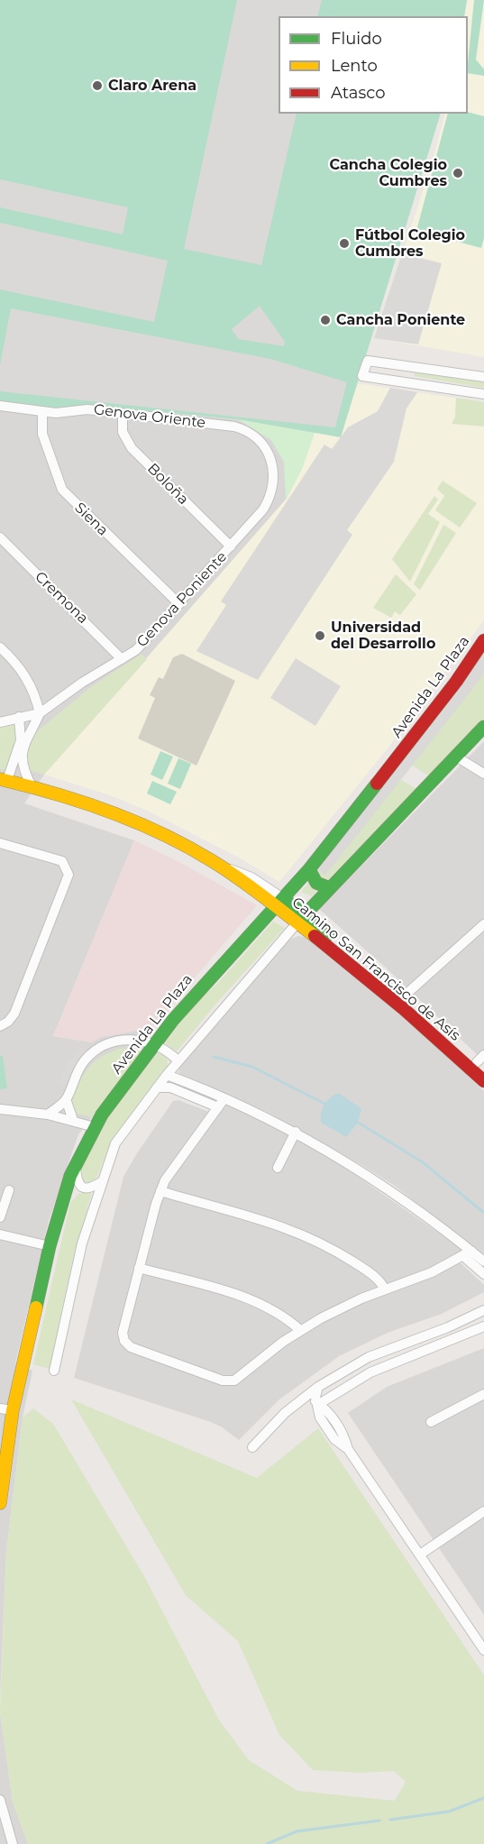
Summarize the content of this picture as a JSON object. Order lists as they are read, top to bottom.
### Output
{
  "streets": {
    "main road": ["Avenida La Plaza", "Camino San Francisco de Asís"],
    "street": [
      "Genova Oriente",
      "Boloña",
      "Siena",
      "Cremona",
      "Genova Poniente"
    ]
  },
  "crossings": [
    ["Genova Oriente", "Boloña"],
    ["Genova Oriente", "Siena"],
    ["Genova Oriente", "Genova Poniente"],
    ["Boloña", "Genova Poniente"],
    ["Siena", "Genova Poniente"],
    ["Cremona", "Genova Poniente"],
    ["Avenida La Plaza", "Camino San Francisco de Asís"]
  ],
  "places": [
    "Claro Arena",
    "Cancha Colegio Cumbres",
    "Fútbol Colegio Cumbres",
    "Cancha Poniente",
    "Universidad del Desarrollo"
  ],
  "legend": ["Fluido", "Lento", "Atasco"]
}
